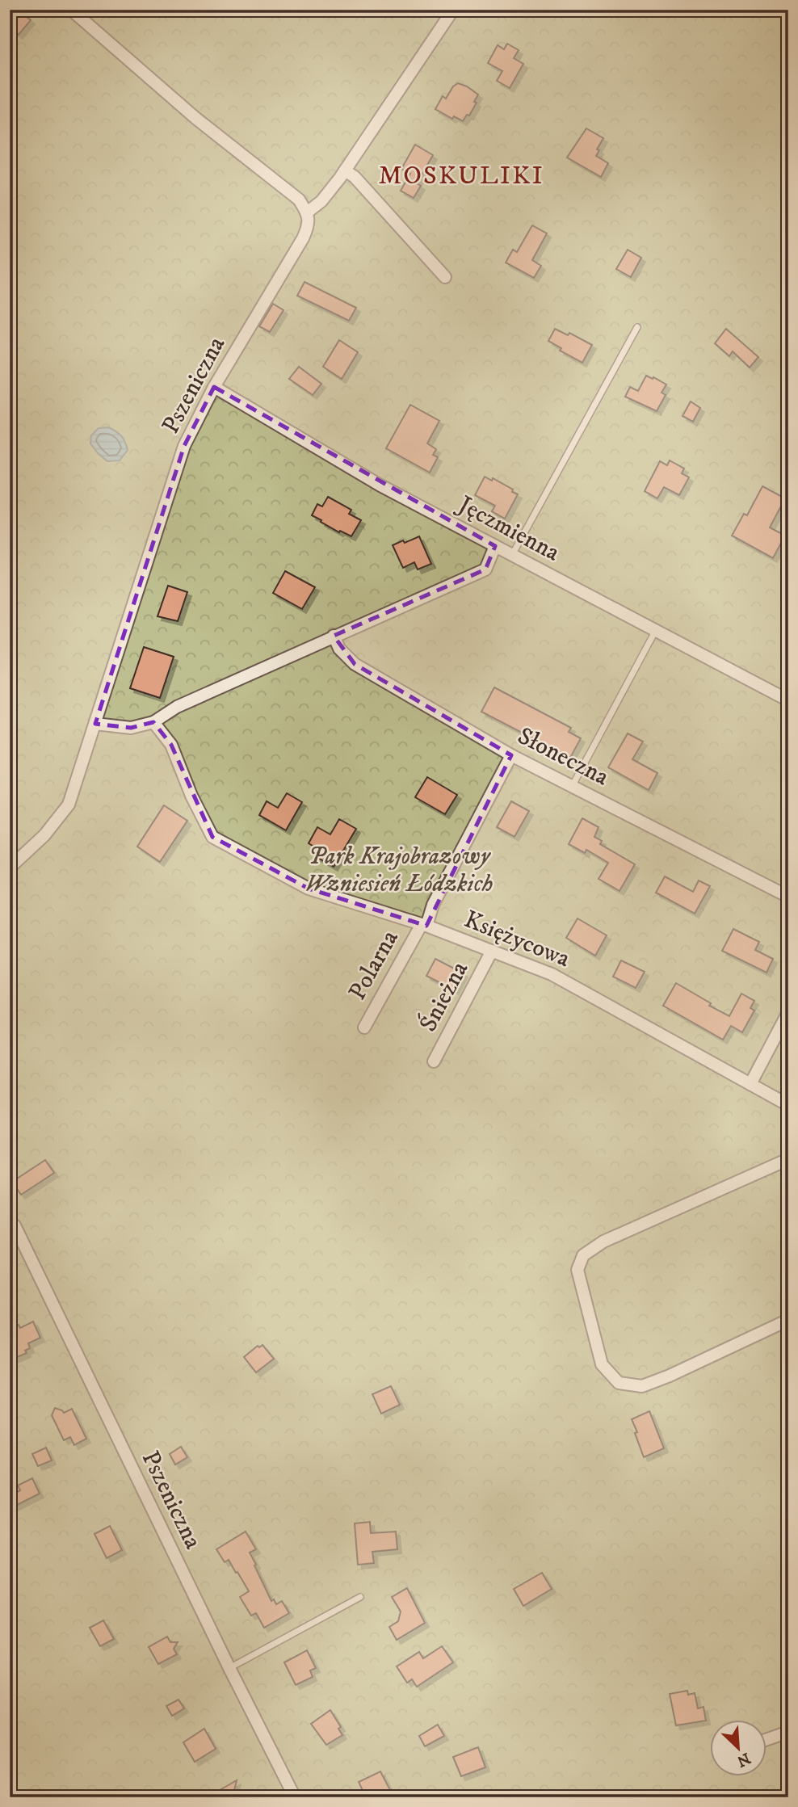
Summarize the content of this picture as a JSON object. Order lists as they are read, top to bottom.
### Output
{
  "streets": {
    "street": [
      "Pszeniczna",
      "Jęczmienna",
      "Słoneczna",
      "Księżycowa",
      "Polarna",
      "Śnieżna"
    ]
  },
  "crossings": [
    ["Pszeniczna", "Jęczmienna"],
    ["Słoneczna", "Polarna"],
    ["Księżycowa", "Polarna"],
    ["Księżycowa", "Śnieżna"]
  ],
  "districts": ["MOSKULIKI"],
  "parks": ["Park Krajobrazowy Wzniesień Łódzkich"],
  "north": "bottom right"
}
